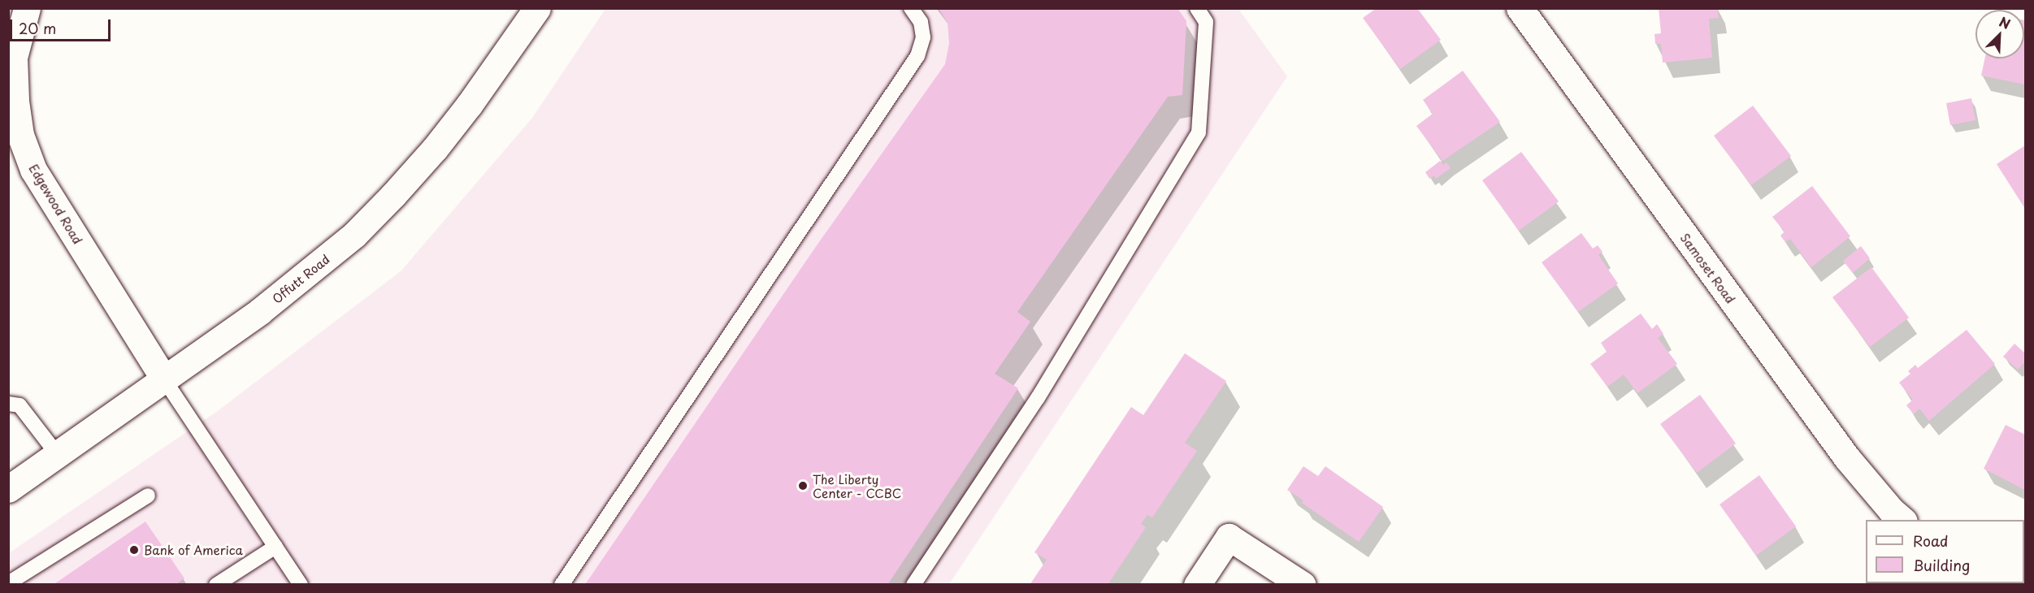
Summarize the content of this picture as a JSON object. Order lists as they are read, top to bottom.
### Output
{
  "streets": {
    "street": ["Edgewood Road", "Samoset Road", "Offutt Road"]
  },
  "crossings": [
    ["Edgewood Road", "Offutt Road"]
  ],
  "places": ["The Liberty Center - CCBC", "Bank of America"],
  "legend": ["Road", "Building"],
  "scale_bar": "20 m",
  "north": "top right"
}
